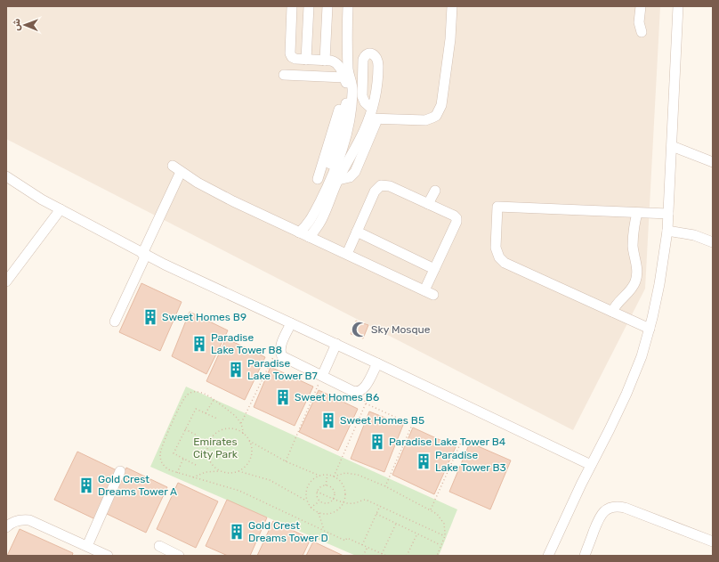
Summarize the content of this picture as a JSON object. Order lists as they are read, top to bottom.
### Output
{
  "parks": ["Emirates City Park"],
  "places": {
    "building": [
      "Sweet Homes B9",
      "Paradise Lake Tower B8",
      "Paradise Lake Tower B7",
      "Sweet Homes B6",
      "Sweet Homes B5",
      "Paradise Lake Tower B4",
      "Paradise Lake Tower B3",
      "Gold Crest Dreams Tower A",
      "Gold Crest Dreams Tower D"
    ],
    "mosque": ["Sky Mosque"]
  },
  "north": "left"
}
